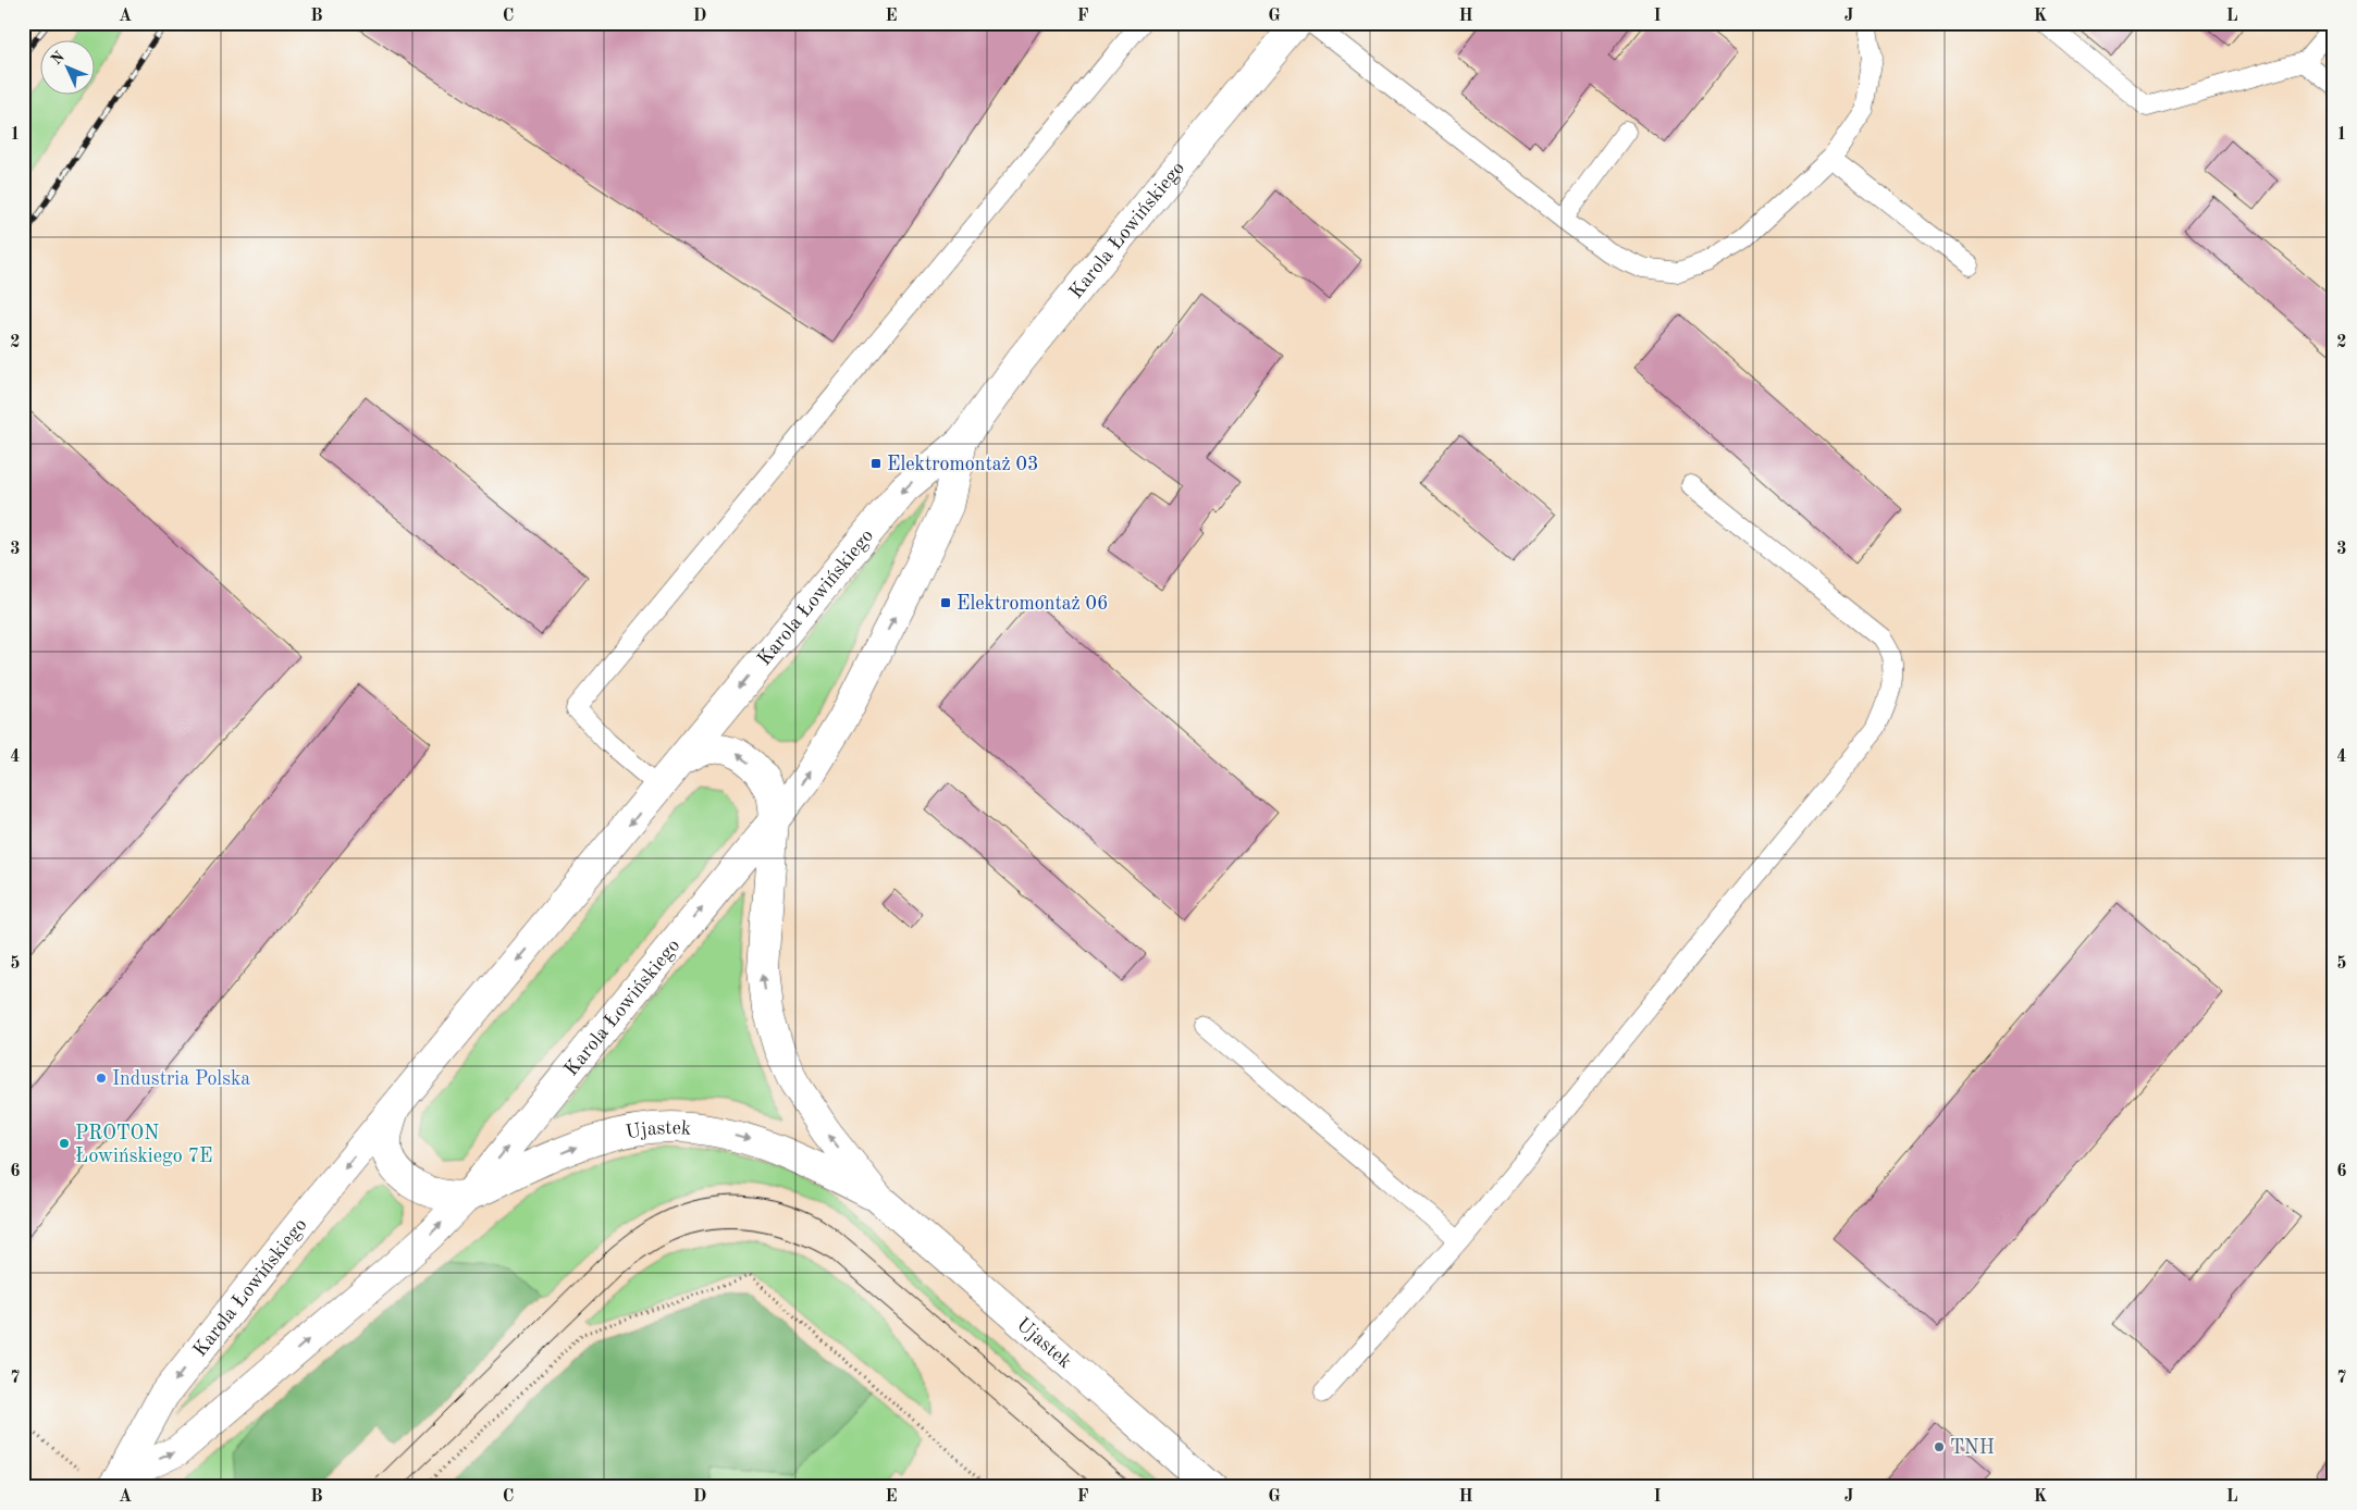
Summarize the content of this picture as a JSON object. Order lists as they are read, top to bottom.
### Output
{
  "streets": {
    "street": ["Karola Łowińskiego", "Ujastek"]
  },
  "crossings": [
    ["Karola Łowińskiego", "Ujastek"]
  ],
  "places": {
    "transit": ["Elektromontaż 03", "Elektromontaż 06"],
    "other": ["Industria Polska", "PROTON Łowińskiego 7E", "TNH"]
  },
  "north": "top left",
  "grid": {
    "columns": [
      "A",
      "B",
      "C",
      "D",
      "E",
      "F",
      "G",
      "H",
      "I",
      "J",
      "K",
      "L"
    ],
    "rows": [
      "1",
      "2",
      "3",
      "4",
      "5",
      "6",
      "7"
    ]
  }
}
